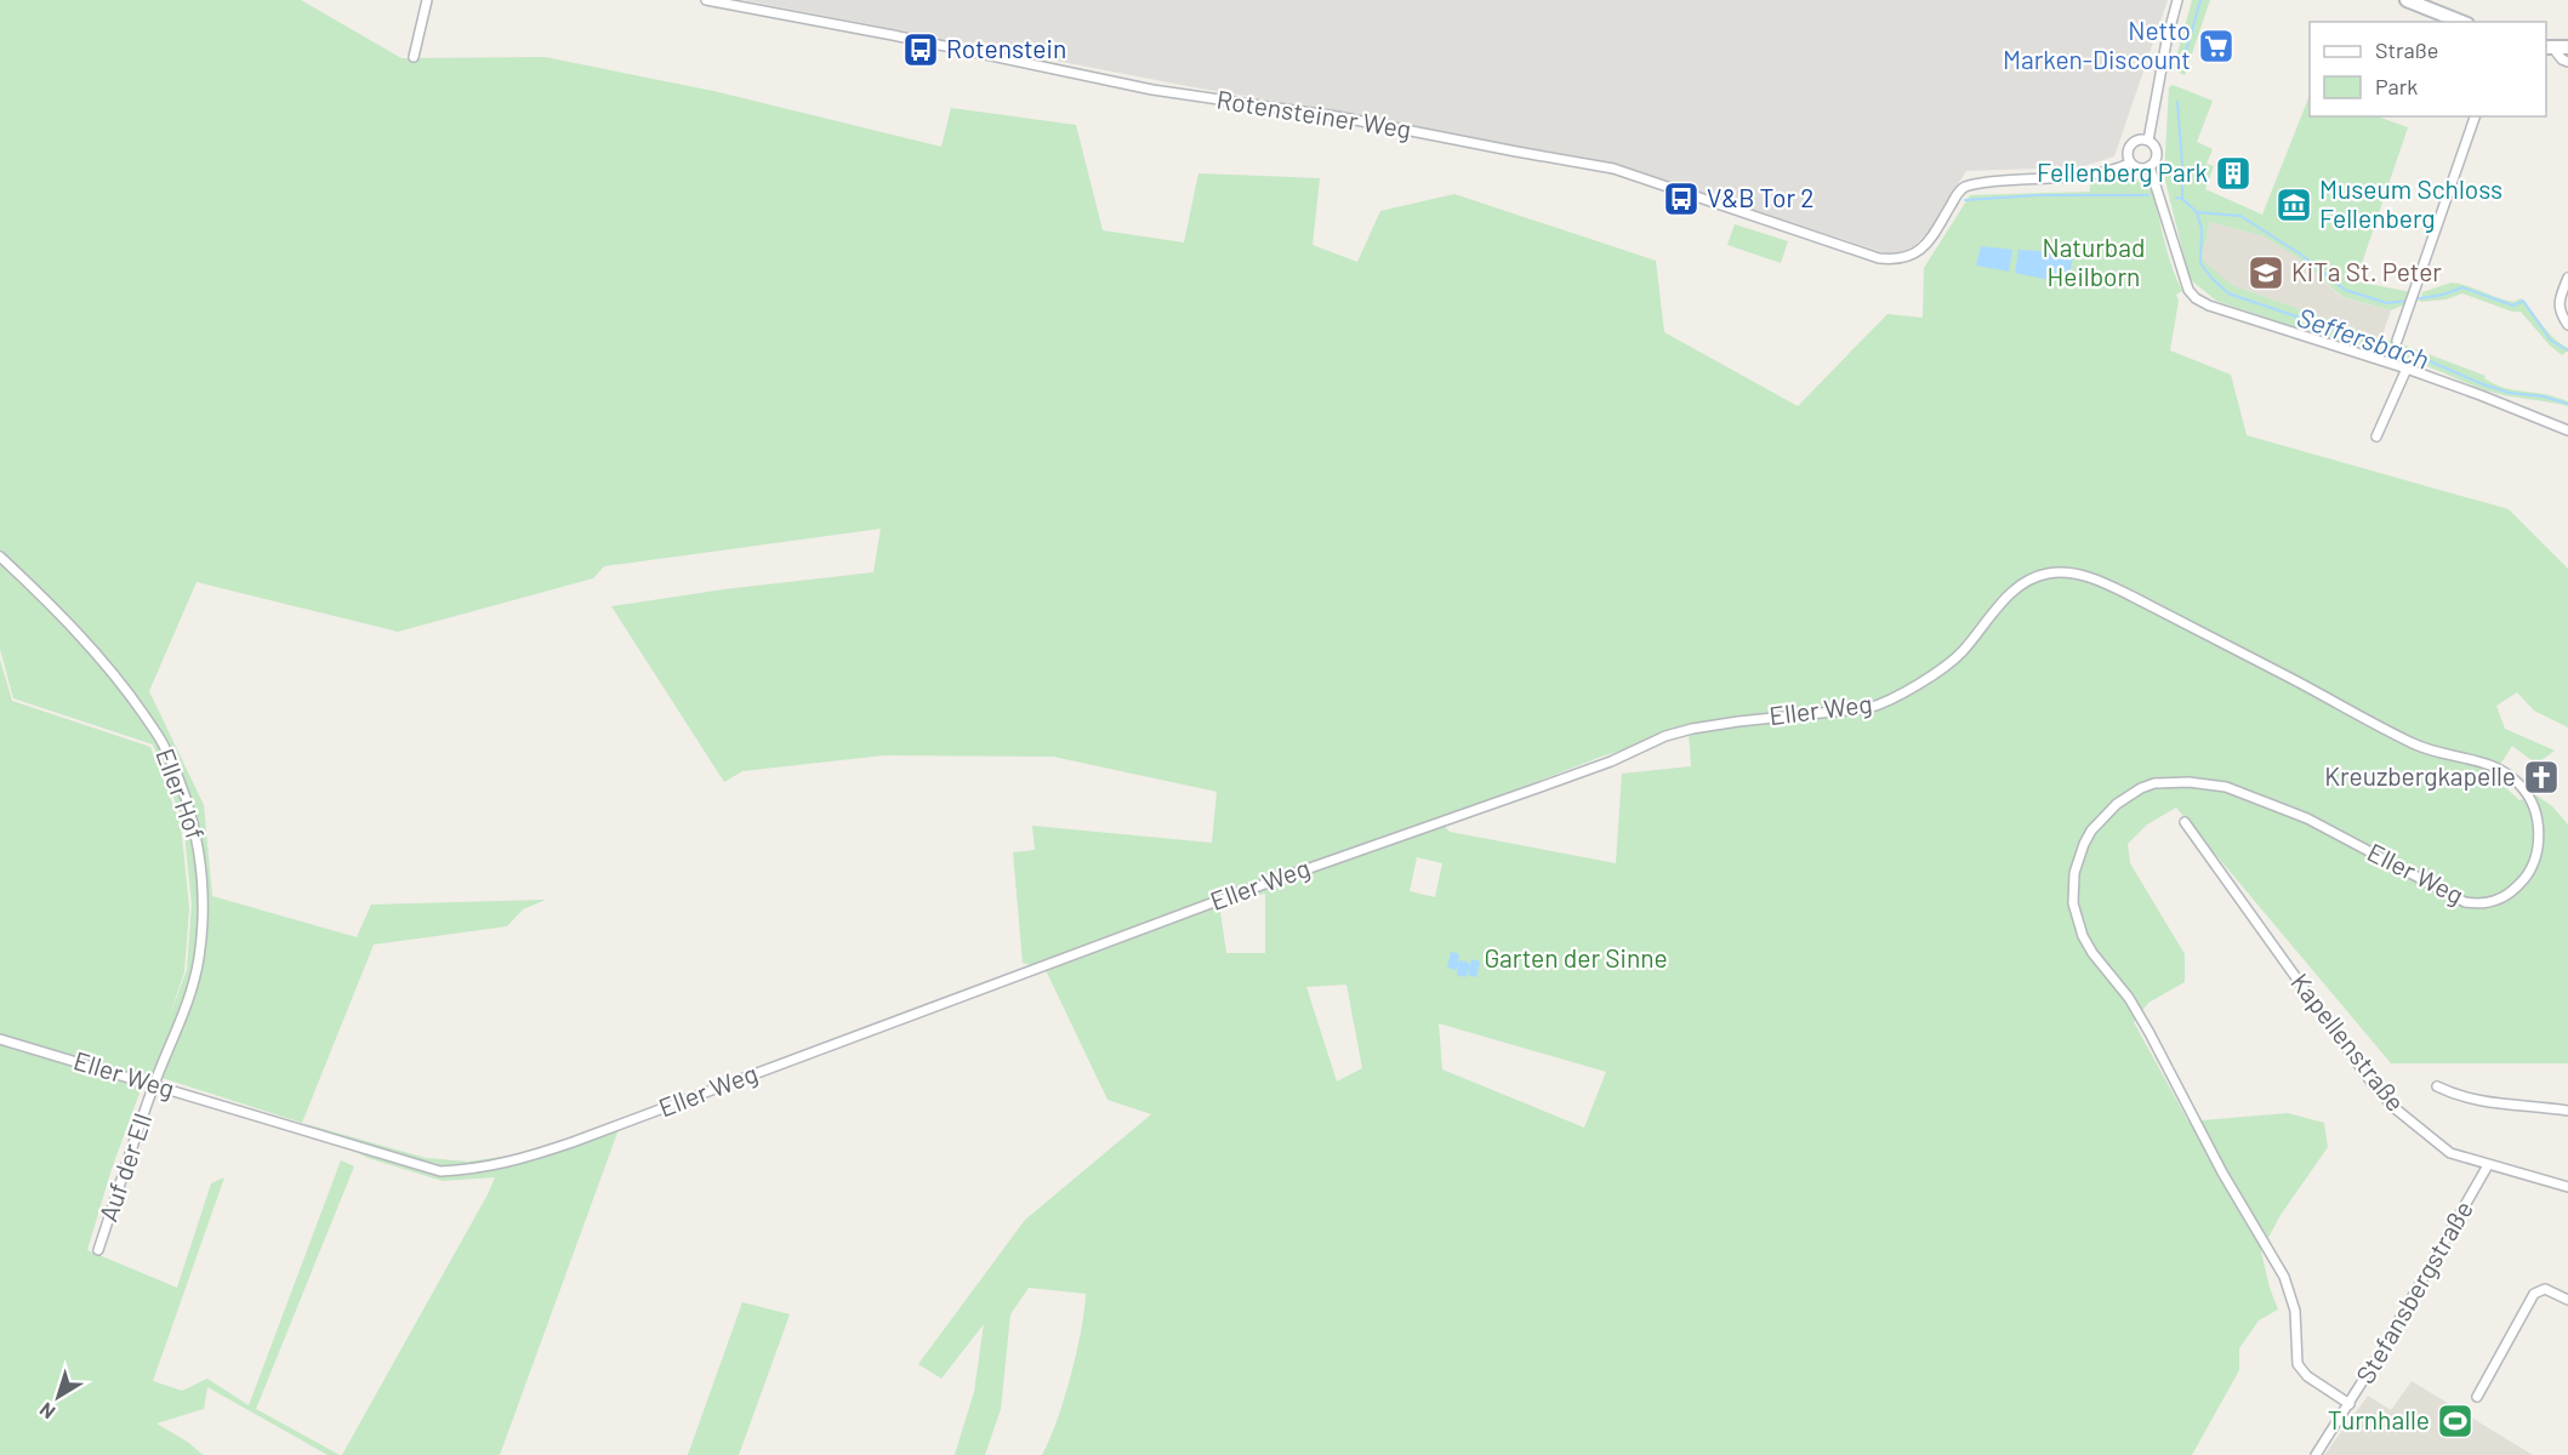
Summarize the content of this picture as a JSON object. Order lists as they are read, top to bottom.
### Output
{
  "streets": {
    "street": [
      "Rotensteiner Weg",
      "Eller Weg",
      "Eller Hof",
      "Kapellenstraße",
      "Auf der Ell",
      "Stefansbergstraße"
    ]
  },
  "crossings": [
    ["Eller Weg", "Eller Hof"],
    ["Eller Weg", "Auf der Ell"],
    ["Eller Weg", "Stefansbergstraße"],
    ["Eller Hof", "Auf der Ell"],
    ["Kapellenstraße", "Stefansbergstraße"]
  ],
  "water": ["Seffersbach"],
  "parks": ["Naturbad Heilborn", "Garten der Sinne"],
  "places": {
    "supermarket": ["Netto Marken-Discount"],
    "bus stop": ["Rotenstein", "V&B Tor 2"],
    "building": ["Fellenberg Park"],
    "museum": ["Museum Schloss Fellenberg"],
    "school or university": ["KiTa St. Peter"],
    "church": ["Kreuzbergkapelle"],
    "sports": ["Turnhalle"]
  },
  "legend": ["Straße", "Park"],
  "north": "bottom left"
}
